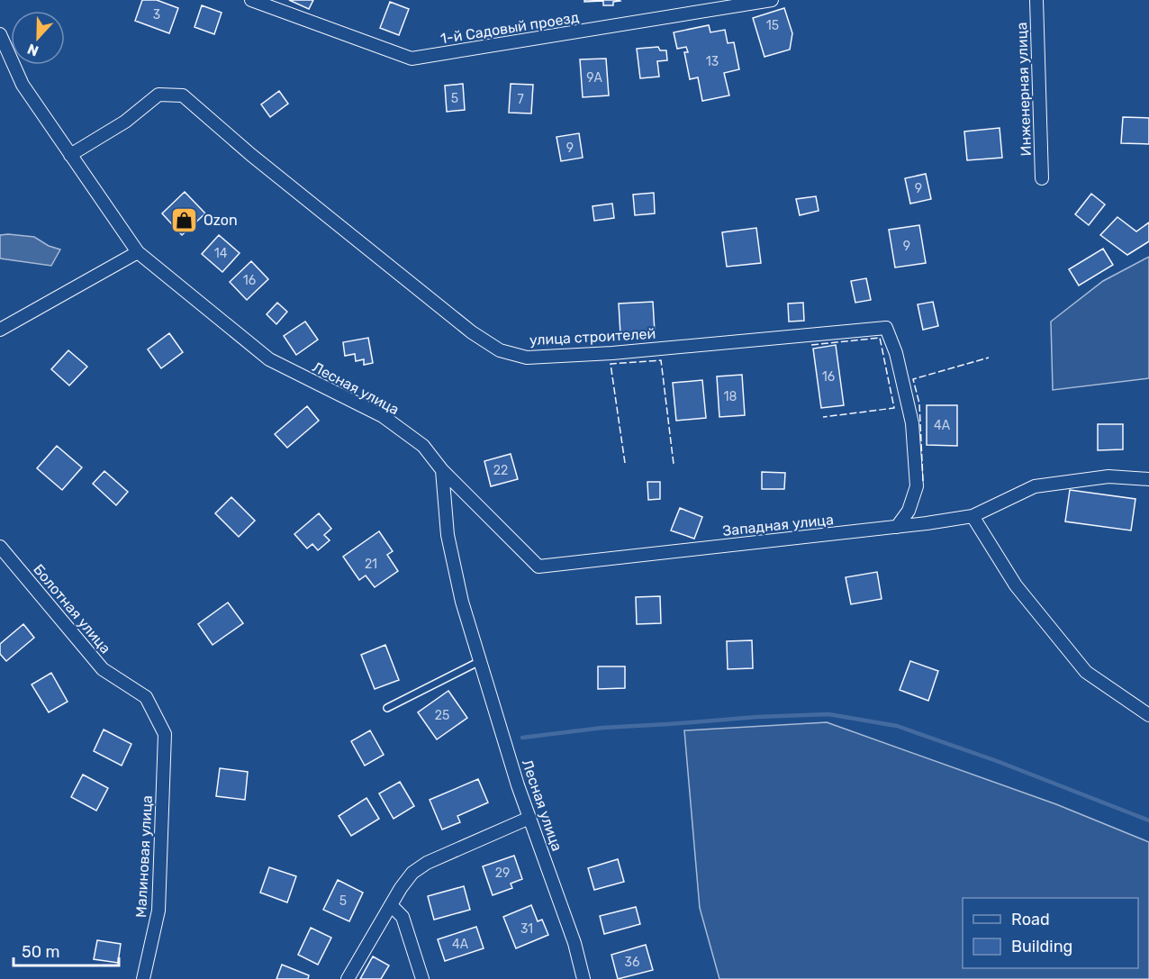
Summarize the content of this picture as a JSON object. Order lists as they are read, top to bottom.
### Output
{
  "streets": {
    "street": [
      "1-й Садовый проезд",
      "Инженерная улица",
      "улица строителей",
      "Лесная улица",
      "Западная улица",
      "Болотная улица",
      "Малиновая улица"
    ]
  },
  "crossings": [
    ["улица строителей", "Лесная улица"],
    ["улица строителей", "Западная улица"],
    ["Лесная улица", "Западная улица"],
    ["Болотная улица", "Малиновая улица"]
  ],
  "places": {
    "shop": ["Ozon"]
  },
  "house_numbers": [
    "3",
    "15",
    "13",
    "9А",
    "5",
    "7",
    "9",
    "9",
    "9",
    "14",
    "16",
    "16",
    "18",
    "4А",
    "22",
    "21",
    "25",
    "29",
    "5",
    "31",
    "4А",
    "36"
  ],
  "legend": ["Road", "Building"],
  "scale_bar": "50 m",
  "north": "bottom"
}
